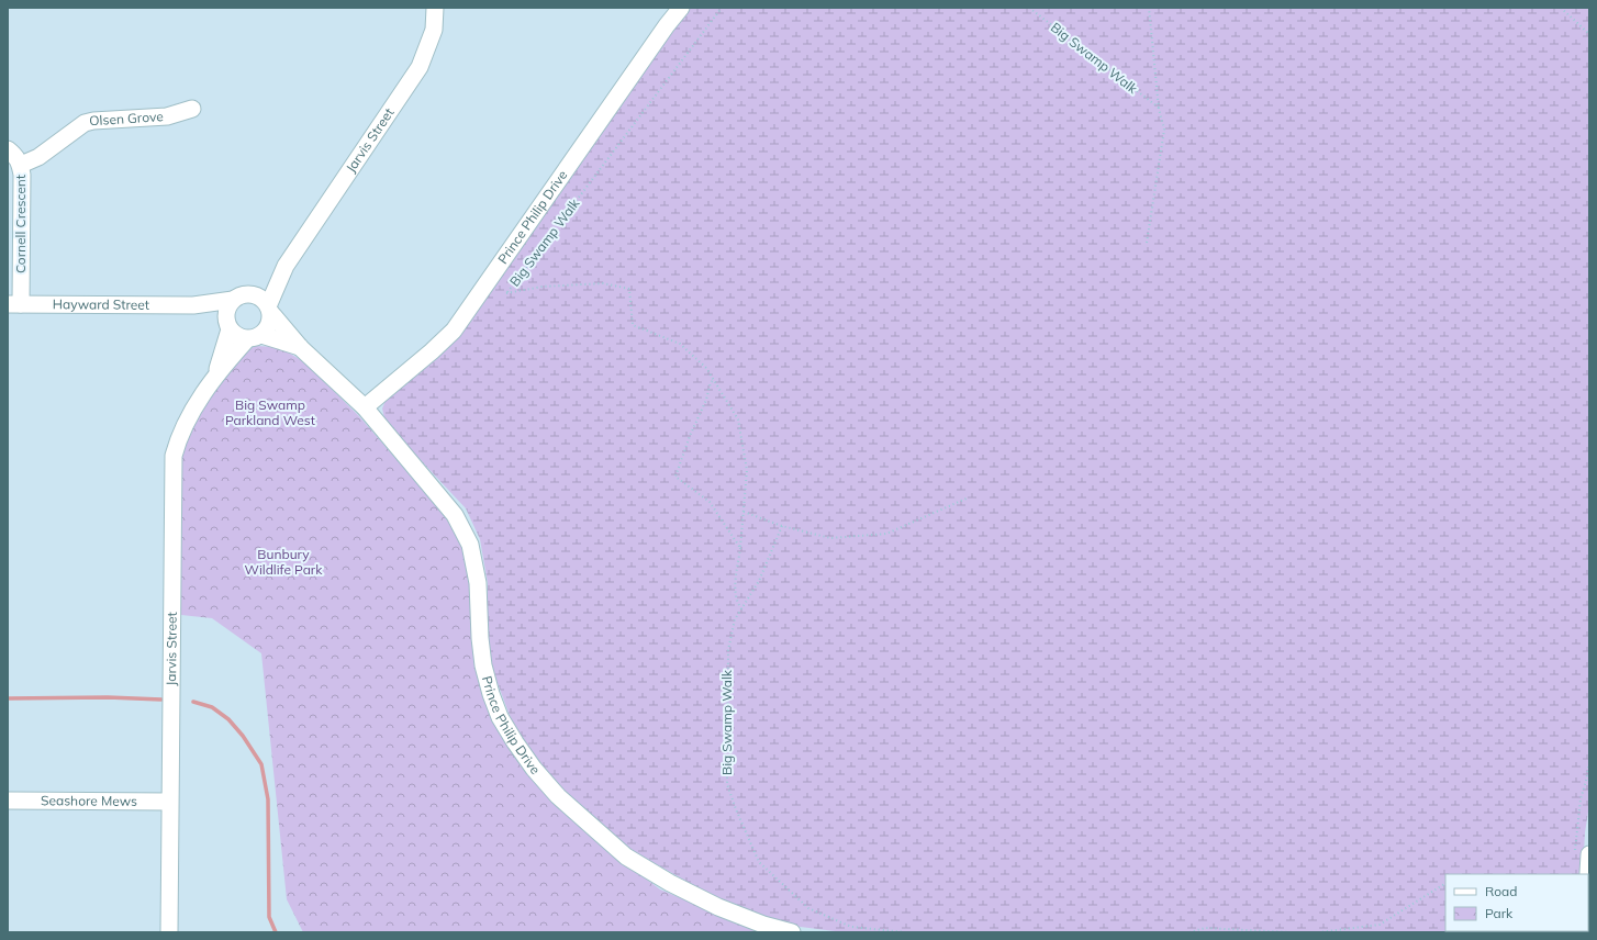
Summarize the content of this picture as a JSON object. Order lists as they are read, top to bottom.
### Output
{
  "streets": {
    "street": [
      "Olsen Grove",
      "Jarvis Street",
      "Prince Philip Drive",
      "Cornell Crescent",
      "Hayward Street",
      "Seashore Mews"
    ],
    "path": ["Big Swamp Walk"]
  },
  "crossings": [
    ["Olsen Grove", "Cornell Crescent"],
    ["Jarvis Street", "Prince Philip Drive"],
    ["Jarvis Street", "Hayward Street"],
    ["Jarvis Street", "Seashore Mews"],
    ["Prince Philip Drive", "Hayward Street"],
    ["Cornell Crescent", "Hayward Street"]
  ],
  "parks": ["Big Swamp Parkland West", "Bunbury Wildlife Park"],
  "legend": ["Road", "Park"]
}
